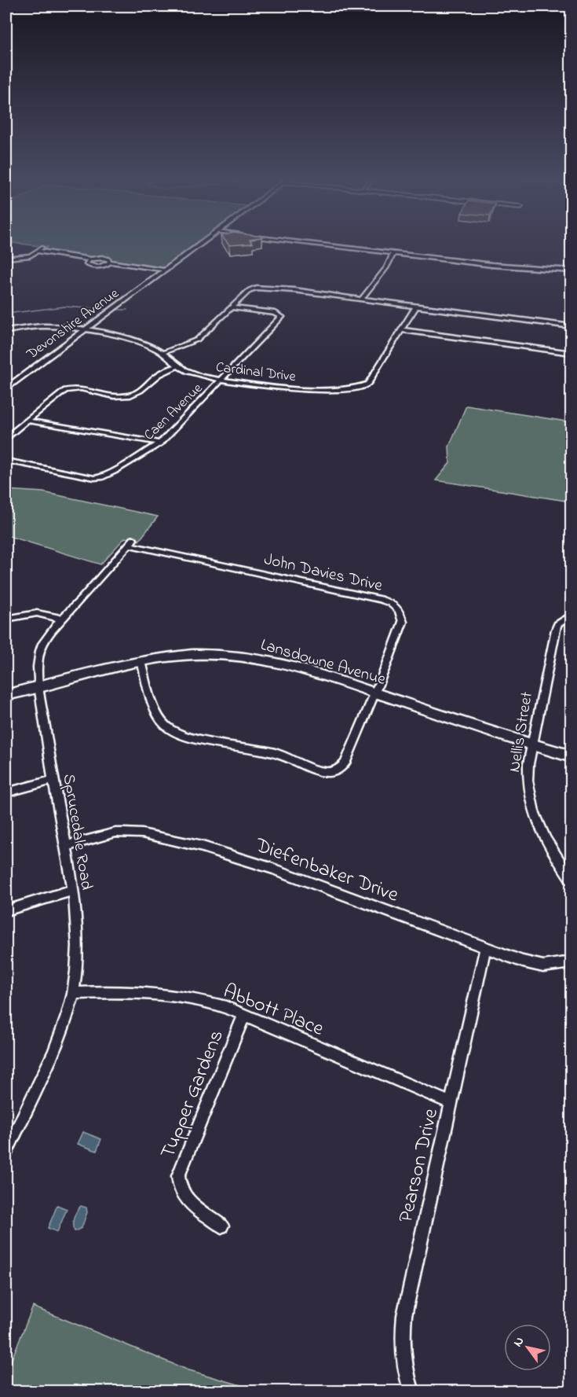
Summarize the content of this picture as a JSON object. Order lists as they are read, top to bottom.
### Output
{
  "streets": {
    "main road": ["Devonshire Avenue", "Lansdowne Avenue"],
    "street": [
      "Cardinal Drive",
      "Caen Avenue",
      "John Davies Drive",
      "Nellis Street",
      "Sprucedale Road",
      "Diefenbaker Drive",
      "Abbott Place",
      "Tupper Gardens",
      "Pearson Drive"
    ]
  },
  "crossings": [
    ["Devonshire Avenue", "Cardinal Drive"],
    ["Cardinal Drive", "Caen Avenue"],
    ["John Davies Drive", "Lansdowne Avenue"],
    ["John Davies Drive", "Sprucedale Road"],
    ["Lansdowne Avenue", "Nellis Street"],
    ["Lansdowne Avenue", "Sprucedale Road"],
    ["Sprucedale Road", "Diefenbaker Drive"],
    ["Sprucedale Road", "Abbott Place"],
    ["Diefenbaker Drive", "Pearson Drive"],
    ["Abbott Place", "Tupper Gardens"],
    ["Abbott Place", "Pearson Drive"]
  ],
  "north": "top left"
}
